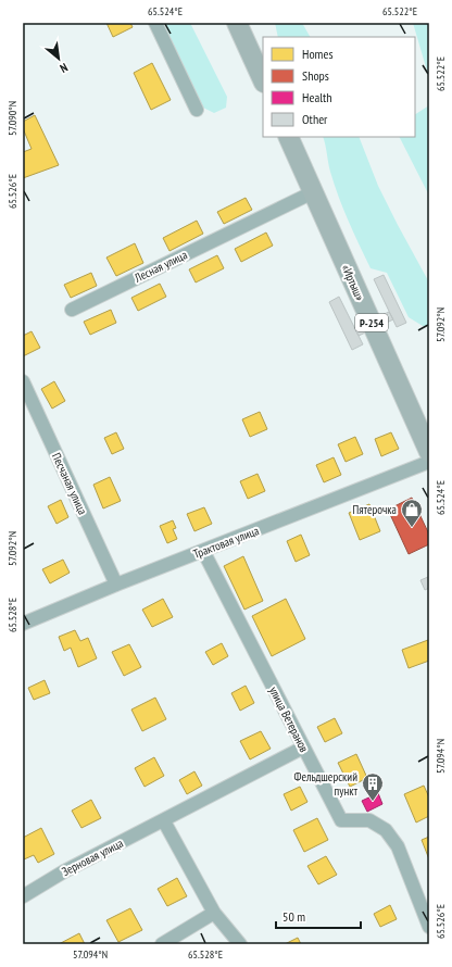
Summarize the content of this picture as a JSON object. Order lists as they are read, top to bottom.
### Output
{
  "streets": {
    "highway": ["«Иртыш»", "Р-254"],
    "street": [
      "Лесная улица",
      "Песчаная улица",
      "Трактовая улица",
      "улица Ветеранов",
      "Зерновая улица"
    ]
  },
  "crossings": [
    ["Лесная улица", "«Иртыш»"],
    ["Песчаная улица", "Трактовая улица"],
    ["Трактовая улица", "улица Ветеранов"],
    ["улица Ветеранов", "Зерновая улица"]
  ],
  "places": {
    "shop": ["Пятерочка"],
    "building": ["Фельдшерский пункт"]
  },
  "legend": [
    "Homes",
    "Shops",
    "Health",
    "Other"
  ],
  "scale_bar": "50 m",
  "north": "bottom right",
  "coordinates": [
    "65.524°E",
    "65.522°E",
    "57.090°N",
    "65.526°E",
    "57.092°N",
    "65.528°E",
    "57.094°N"
  ]
}
